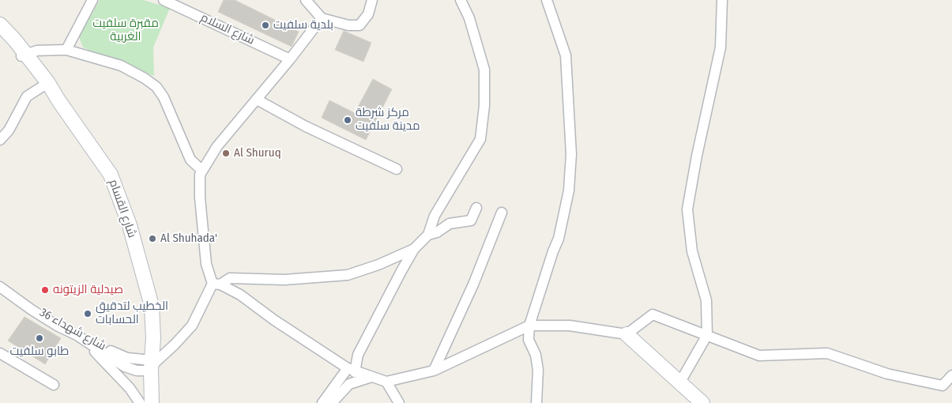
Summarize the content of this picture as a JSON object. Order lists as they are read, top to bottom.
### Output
{
  "streets": {
    "main road": ["شارع القسام"],
    "street": ["شارع السلام", "شارع شهداء 36"]
  },
  "crossings": [
    ["شارع القسام", "شارع شهداء 36"]
  ],
  "parks": ["مقبرة سلفيت الغربية"],
  "places": [
    "بلدية سلفيت",
    "مركز شرطة مدينة سلفيت",
    "Al Shuruq",
    "Al Shuhada'",
    "صيدلية الزيتونه",
    "الخطيب لتدقيق الحسابات",
    "طابو سلفيت"
  ]
}
